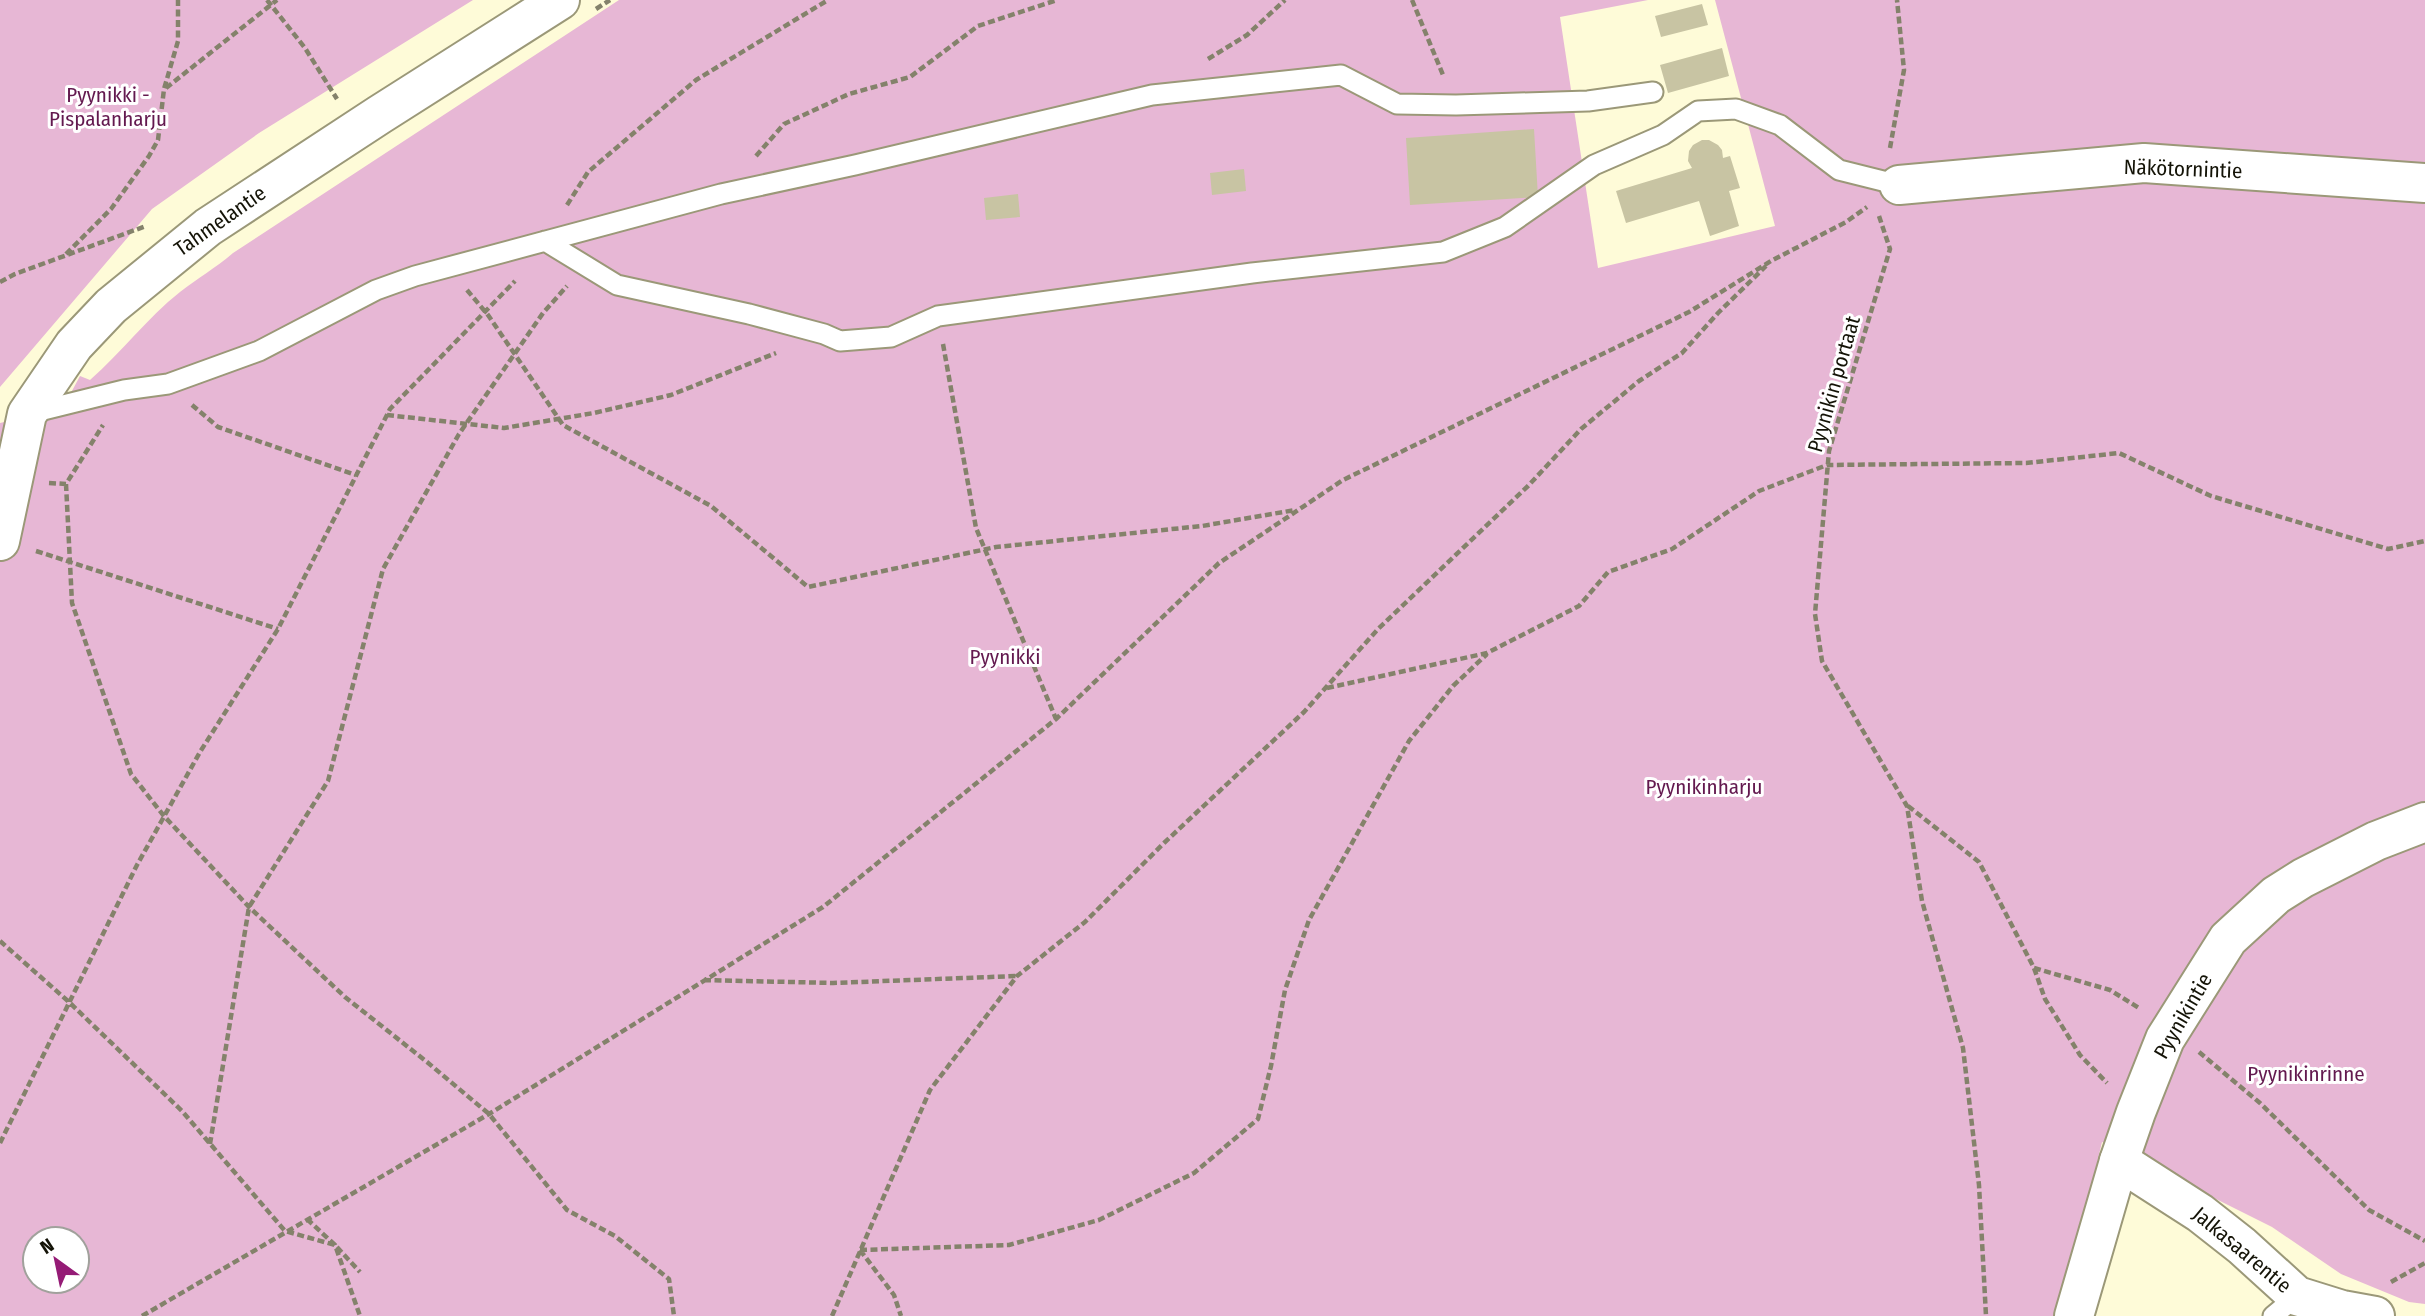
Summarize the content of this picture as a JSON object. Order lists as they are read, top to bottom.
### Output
{
  "streets": {
    "street": [
      "Näkötornintie",
      "Tahmelantie",
      "Pyynikintie",
      "Jalkasaarentie"
    ],
    "path": ["Pyynikin portaat"]
  },
  "crossings": [
    ["Näkötornintie", "Pyynikin portaat"],
    ["Pyynikintie", "Jalkasaarentie"]
  ],
  "parks": [
    "Pyynikki - Pispalanharju",
    "Pyynikki",
    "Pyynikinharju",
    "Pyynikinrinne"
  ],
  "north": "top left"
}
